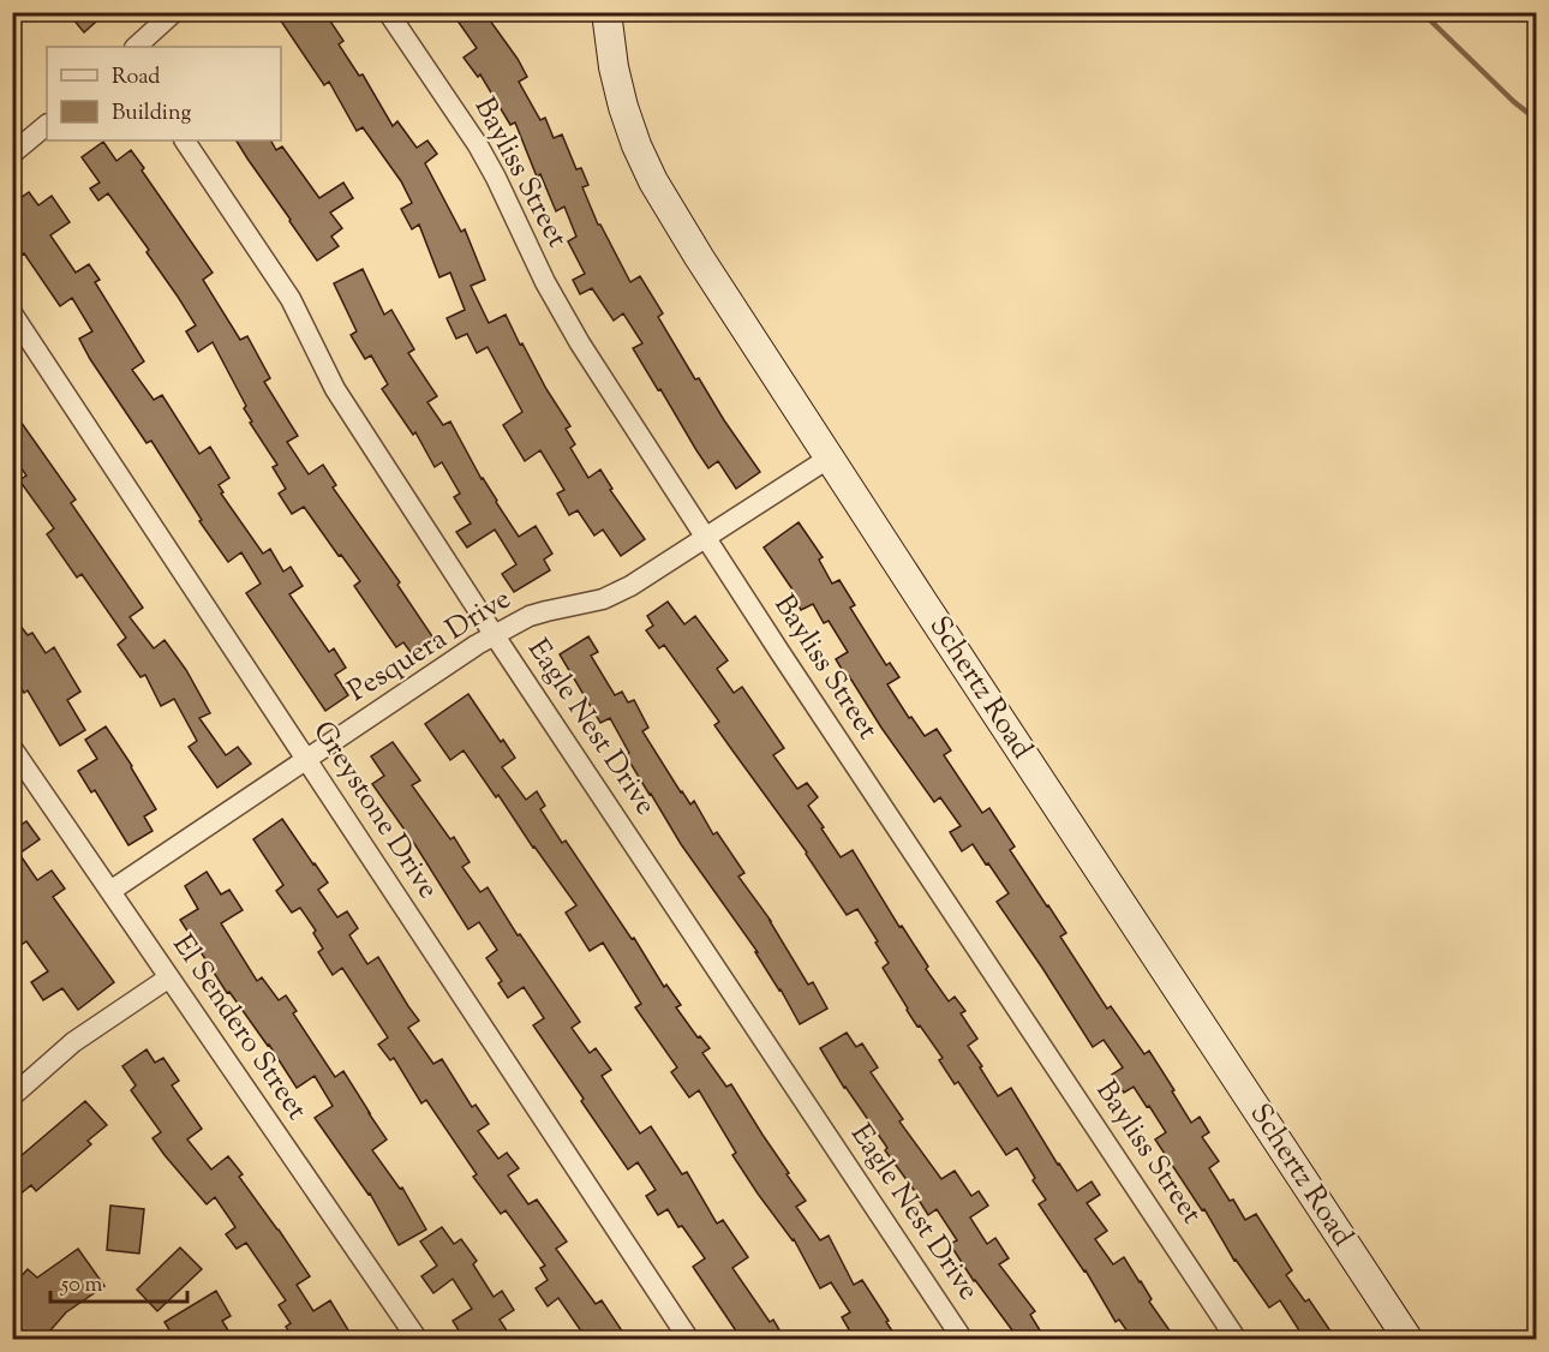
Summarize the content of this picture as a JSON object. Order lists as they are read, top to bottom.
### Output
{
  "streets": {
    "street": [
      "Bayliss Street",
      "Pesquera Drive",
      "Schertz Road",
      "Eagle Nest Drive",
      "Greystone Drive",
      "El Sendero Street"
    ]
  },
  "crossings": [
    ["Bayliss Street", "Pesquera Drive"],
    ["Pesquera Drive", "Schertz Road"],
    ["Pesquera Drive", "Eagle Nest Drive"],
    ["Pesquera Drive", "Greystone Drive"],
    ["Pesquera Drive", "El Sendero Street"]
  ],
  "legend": ["Road", "Building"],
  "scale_bar": "50 m"
}
